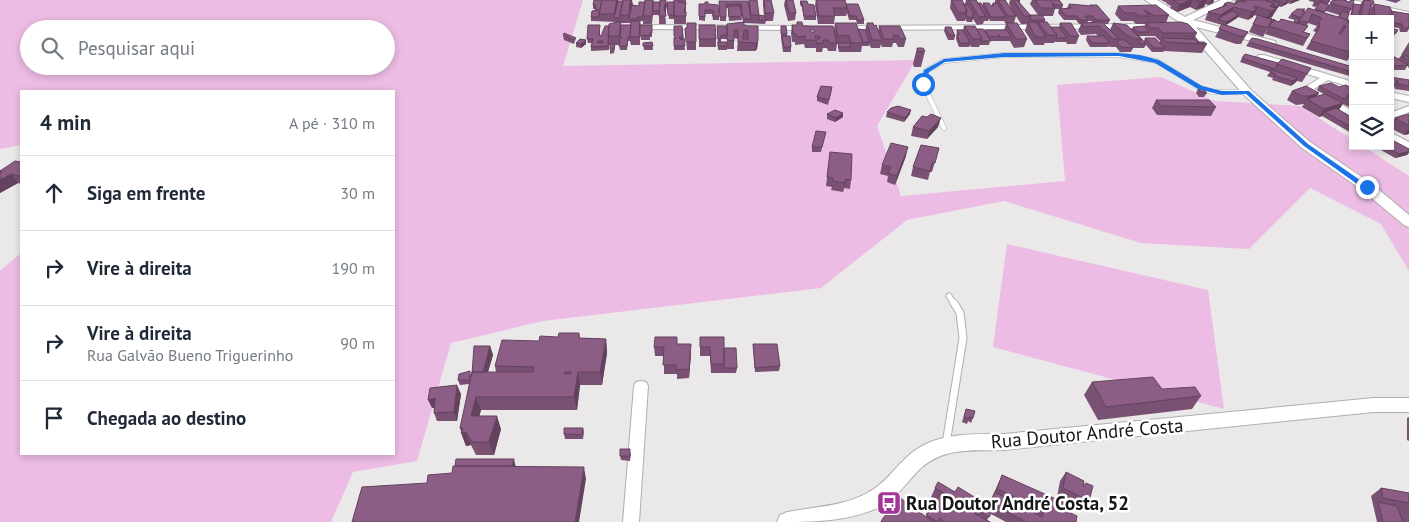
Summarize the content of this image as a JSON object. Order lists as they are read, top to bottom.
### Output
{
  "streets": {
    "street": ["Rua Doutor André Costa"]
  },
  "places": {
    "bus stop": ["Rua Doutor André Costa, 52"]
  },
  "page": {
    "map_buttons": ["+", "−"],
    "search": "Pesquisar aqui",
    "heading": ["4 min", "A pé · 310 m"],
    "list": [
      ["Siga em frente", "30 m"],
      ["Vire à direita", "190 m"],
      ["Vire à direita", "Rua Galvão Bueno Triguerinho", "90 m"],
      "Chegada ao destino"
    ]
  }
}
